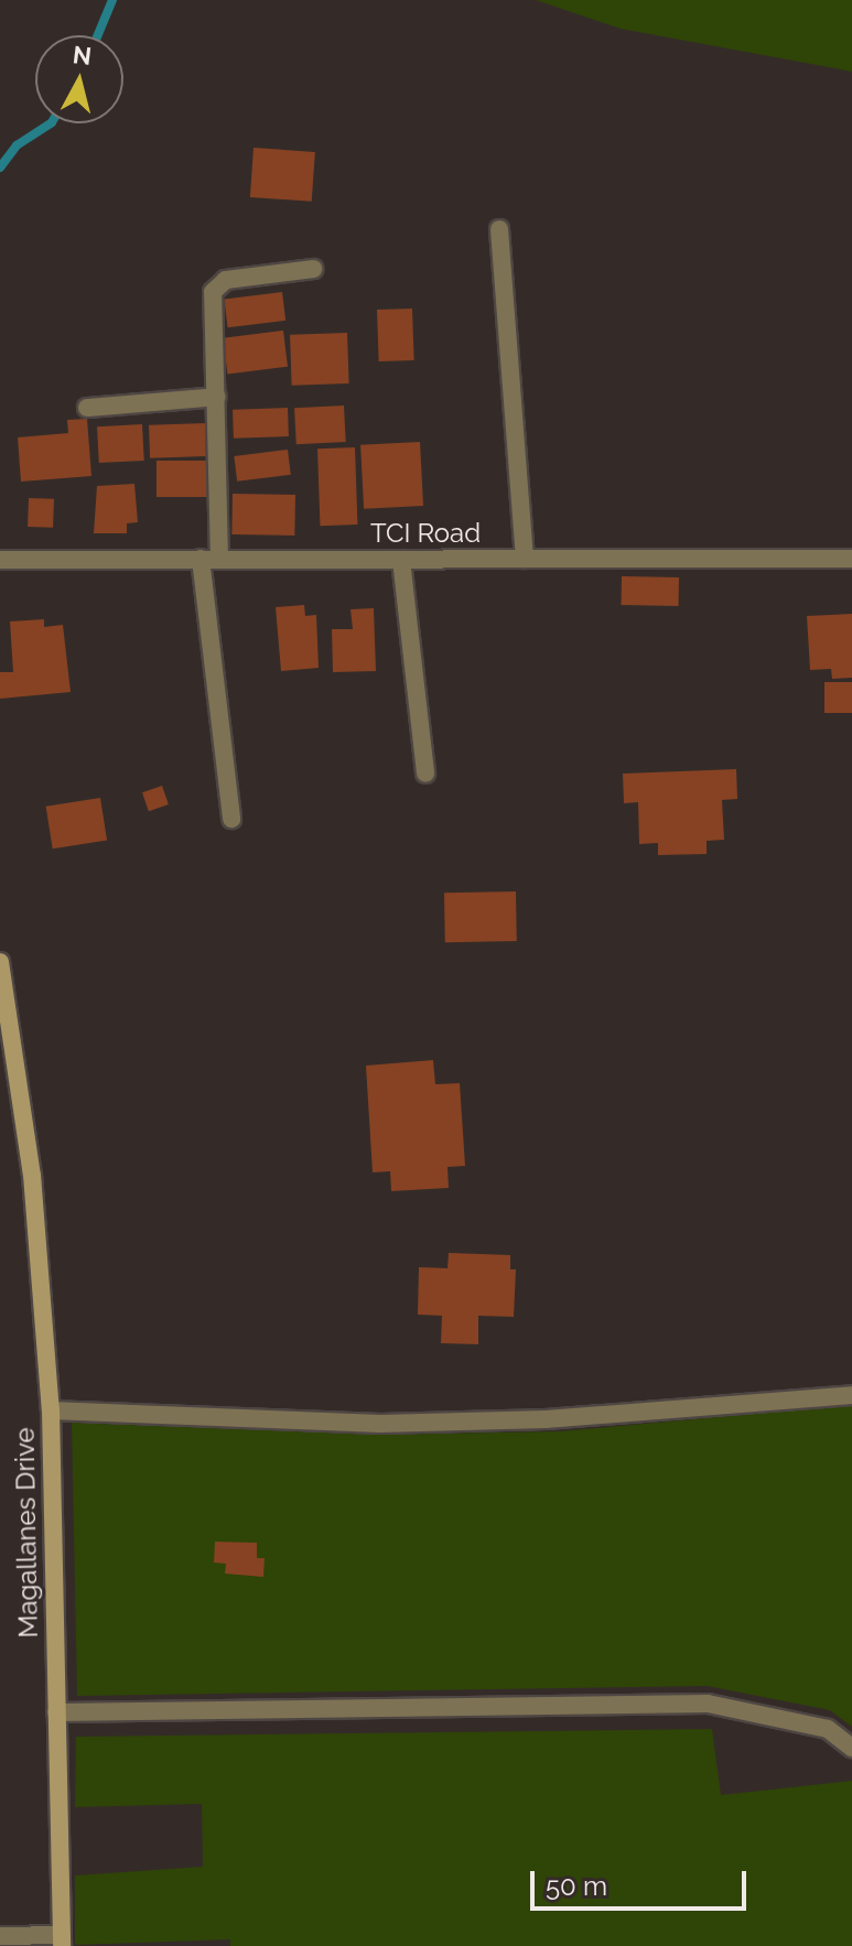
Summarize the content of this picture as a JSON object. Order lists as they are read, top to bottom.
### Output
{
  "streets": {
    "street": ["TCI Road", "Magallanes Drive"]
  },
  "scale_bar": "50 m",
  "north": "top"
}
